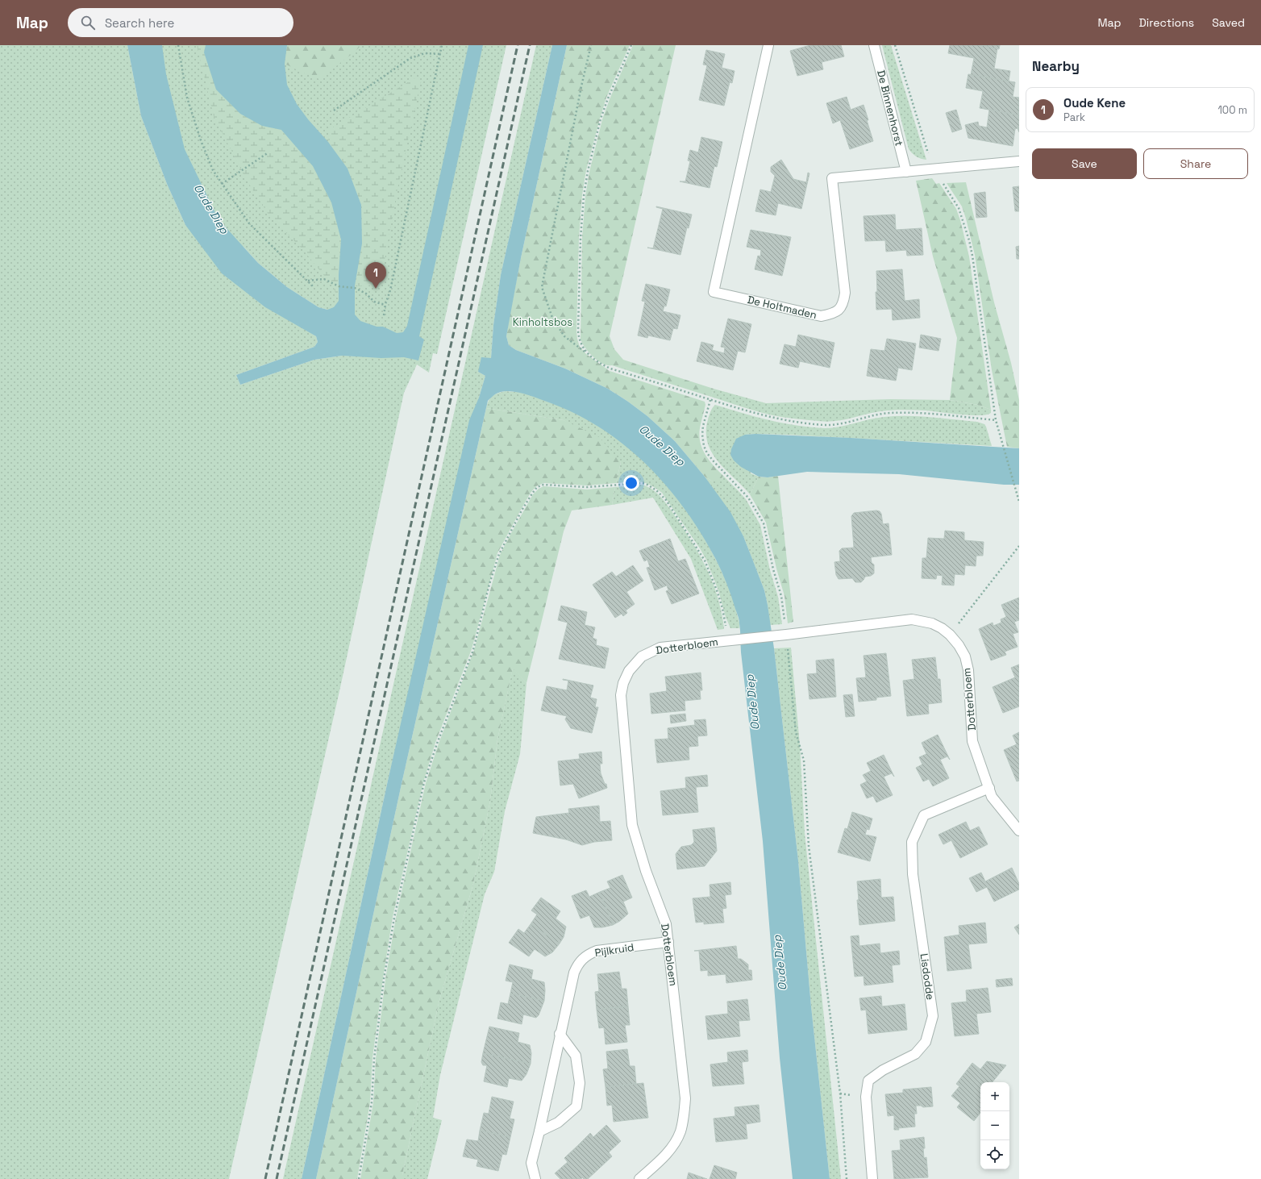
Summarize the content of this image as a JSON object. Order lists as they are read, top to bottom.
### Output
{
  "streets": {
    "street": [
      "De Binnenhorst",
      "De Holtmaden",
      "Dotterbloem",
      "Pijlkruid",
      "Lisdodde"
    ]
  },
  "crossings": [
    ["De Binnenhorst", "De Holtmaden"],
    ["Dotterbloem", "Pijlkruid"],
    ["Dotterbloem", "Lisdodde"]
  ],
  "water": ["Oude Diep"],
  "parks": ["Kinholtsbos"],
  "page": {
    "header": "Map",
    "search": "Search here",
    "nav": ["Map", "Directions", "Saved"],
    "heading": "Nearby",
    "list": [
      {
        "mark": "1",
        "name": "Oude Kene",
        "note": "Park",
        "value": "100 m"
      }
    ],
    "buttons": ["Save", "Share"],
    "pins": "1",
    "map_buttons": ["+", "−"]
  }
}
